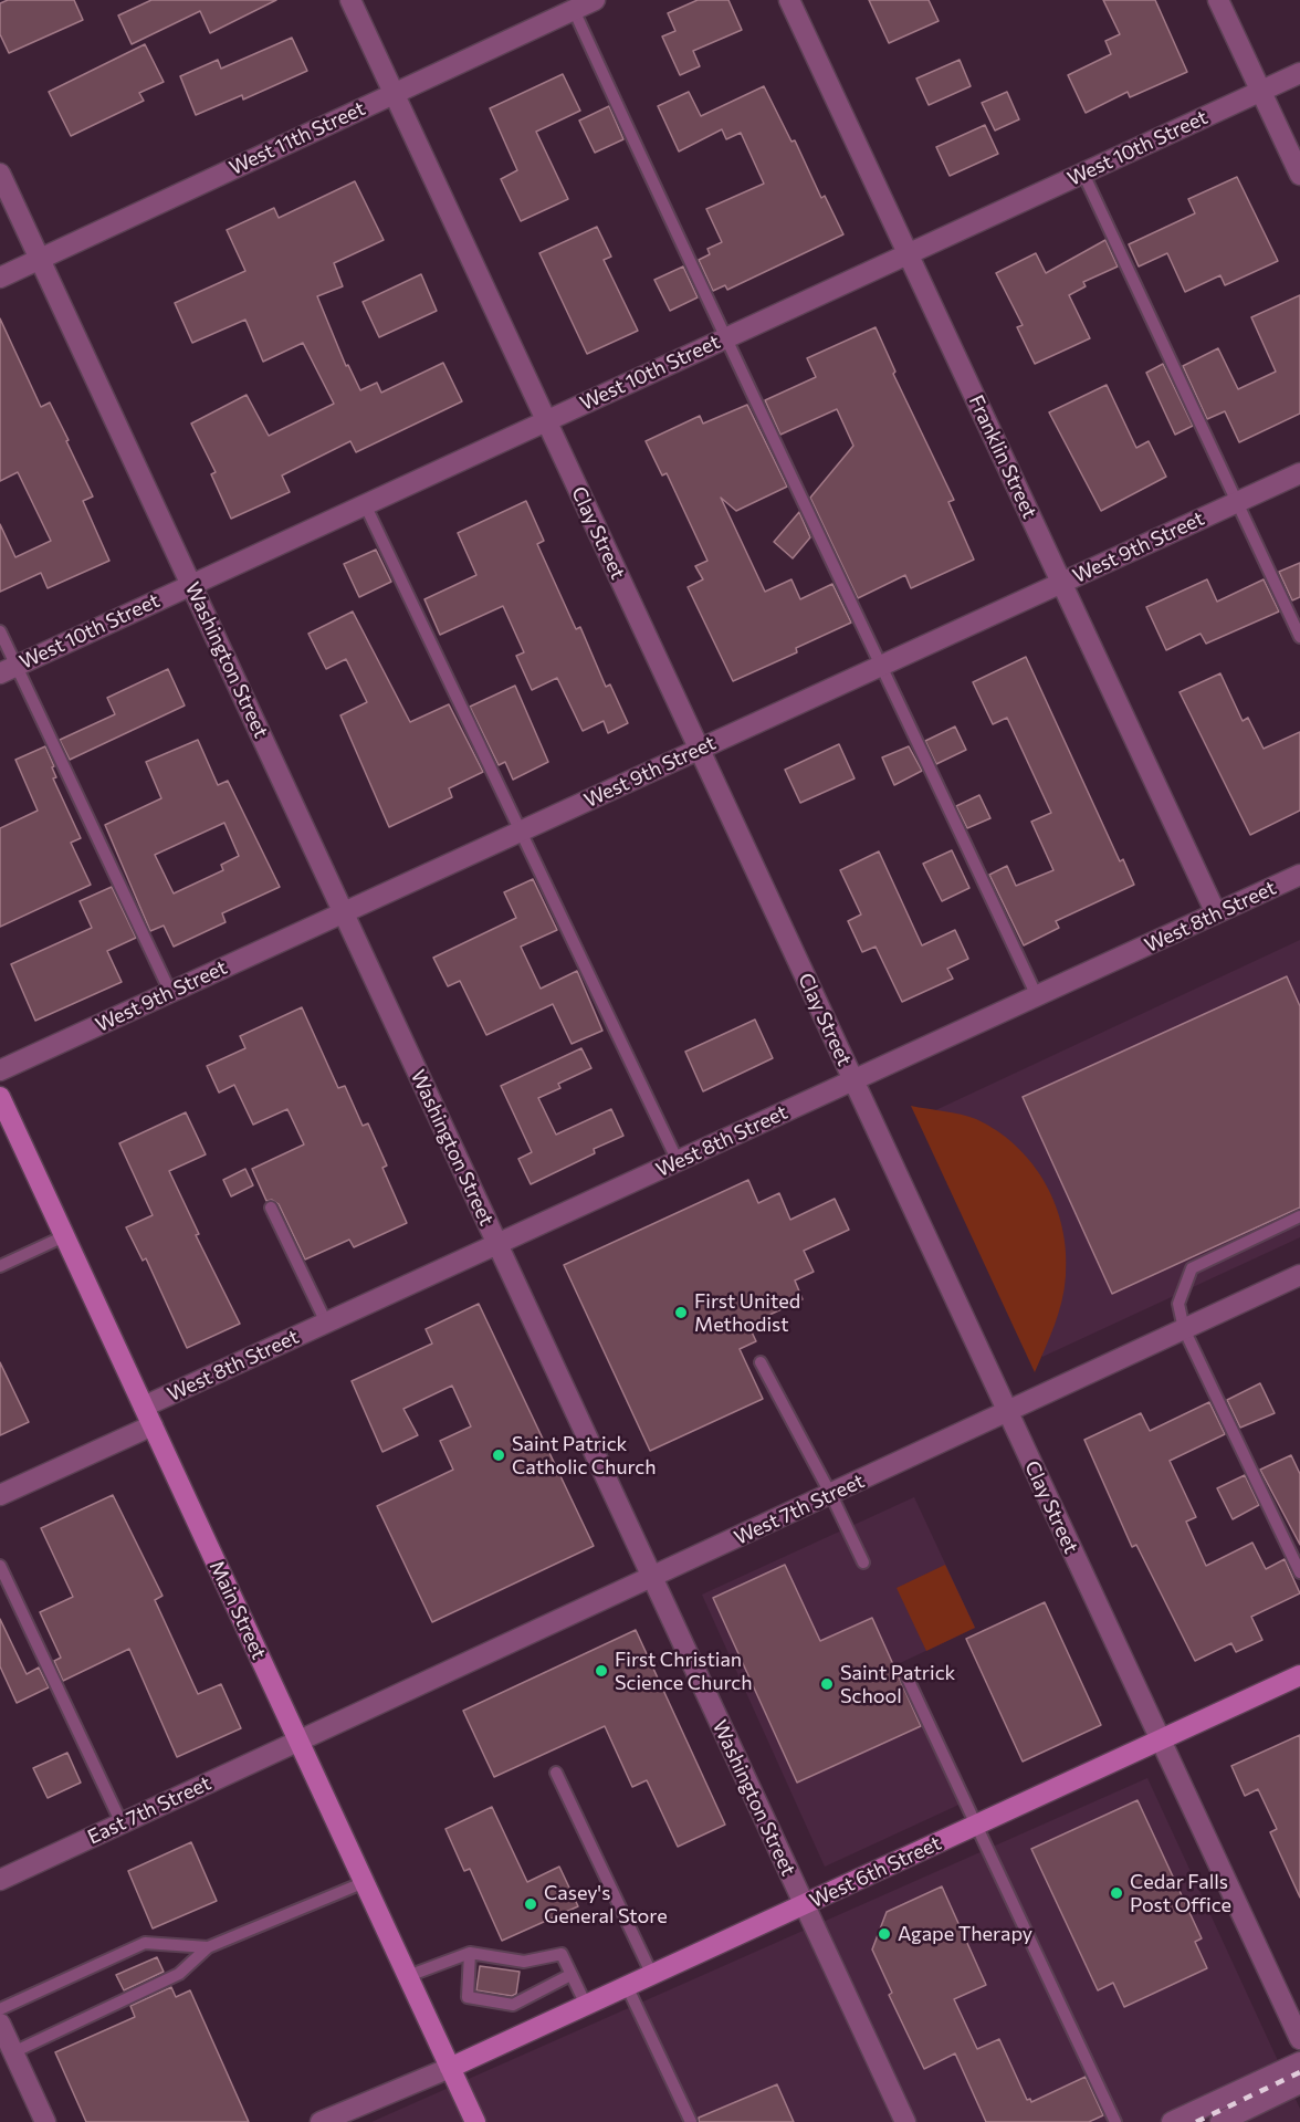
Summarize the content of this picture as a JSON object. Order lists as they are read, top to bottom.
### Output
{
  "streets": {
    "main road": ["Main Street", "West 6th Street"],
    "street": [
      "West 11th Street",
      "West 10th Street",
      "Franklin Street",
      "Clay Street",
      "West 9th Street",
      "Washington Street",
      "West 8th Street",
      "West 7th Street",
      "East 7th Street"
    ]
  },
  "crossings": [
    ["West 11th Street", "Clay Street"],
    ["West 11th Street", "Washington Street"],
    ["West 10th Street", "Franklin Street"],
    ["West 10th Street", "Clay Street"],
    ["West 10th Street", "Washington Street"],
    ["Franklin Street", "West 9th Street"],
    ["Franklin Street", "West 8th Street"],
    ["Clay Street", "West 9th Street"],
    ["Clay Street", "West 8th Street"],
    ["Clay Street", "West 7th Street"],
    ["Clay Street", "West 6th Street"],
    ["West 9th Street", "Washington Street"],
    ["Washington Street", "West 8th Street"],
    ["Washington Street", "West 7th Street"],
    ["Washington Street", "West 6th Street"],
    ["West 8th Street", "Main Street"],
    ["West 7th Street", "Main Street"],
    ["West 7th Street", "East 7th Street"],
    ["Main Street", "East 7th Street"],
    ["Main Street", "West 6th Street"]
  ],
  "places": [
    "First United Methodist",
    "Saint Patrick Catholic Church",
    "First Christian Science Church",
    "Saint Patrick School",
    "Cedar Falls Post Office",
    "Casey's General Store",
    "Agape Therapy"
  ]
}
